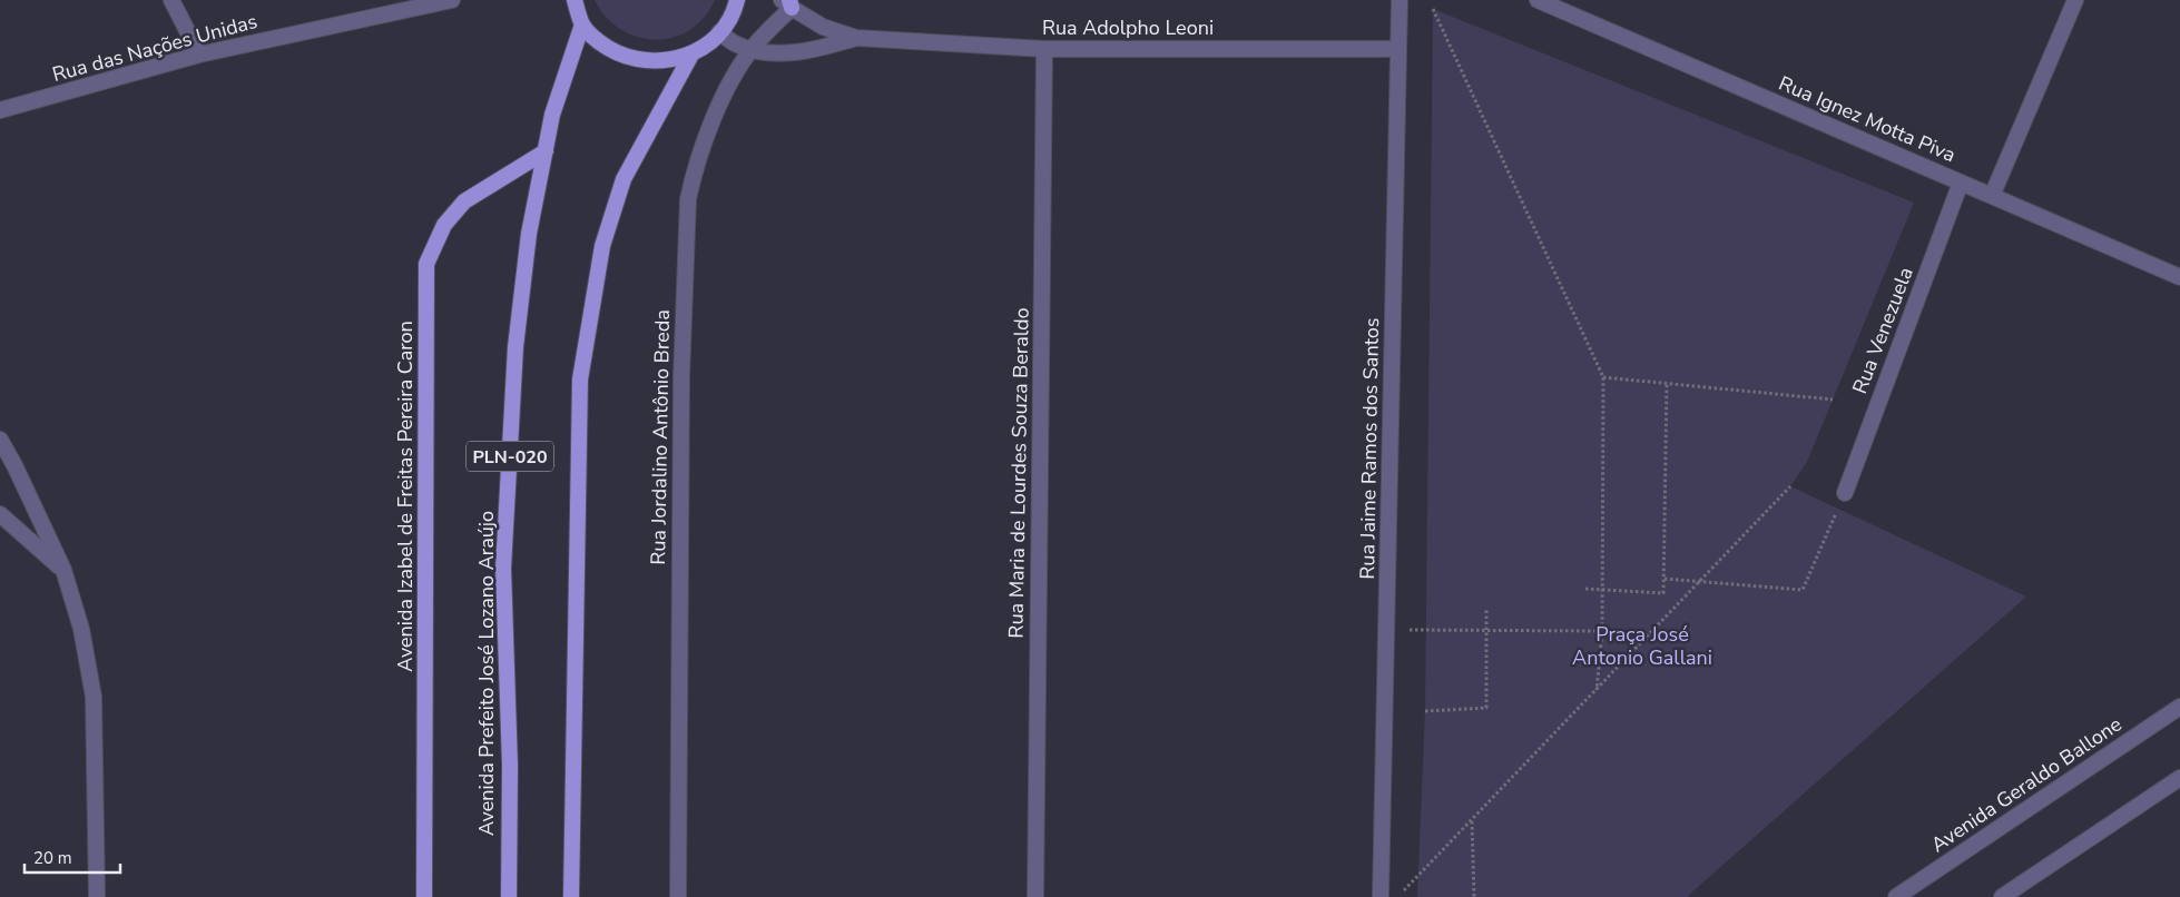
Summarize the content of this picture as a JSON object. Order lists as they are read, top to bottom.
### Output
{
  "streets": {
    "main road": ["PLN-020", "Avenida Izabel de Freitas Pereira Caron", "Avenida Prefeito José Lozano Araújo"],
    "street": [
      "Rua Adolpho Leoni",
      "Rua das Nações Unidas",
      "Rua Ignez Motta Piva",
      "Rua Venezuela",
      "Rua Jordalino Antônio Breda",
      "Rua Jaime Ramos dos Santos",
      "Rua Maria de Lourdes Souza Beraldo",
      "Avenida Geraldo Ballone"
    ]
  },
  "crossings": [
    ["Rua Adolpho Leoni", "Rua Jordalino Antônio Breda"],
    ["Rua Adolpho Leoni", "Rua Jaime Ramos dos Santos"],
    ["Rua Adolpho Leoni", "PLN-020"],
    ["Rua Adolpho Leoni", "Rua Maria de Lourdes Souza Beraldo"],
    ["Rua Ignez Motta Piva", "Rua Venezuela"],
    ["PLN-020", "Avenida Prefeito José Lozano Araújo"],
    ["Avenida Izabel de Freitas Pereira Caron", "Avenida Prefeito José Lozano Araújo"]
  ],
  "parks": ["Praça José Antonio Gallani"],
  "scale_bar": "20 m"
}
